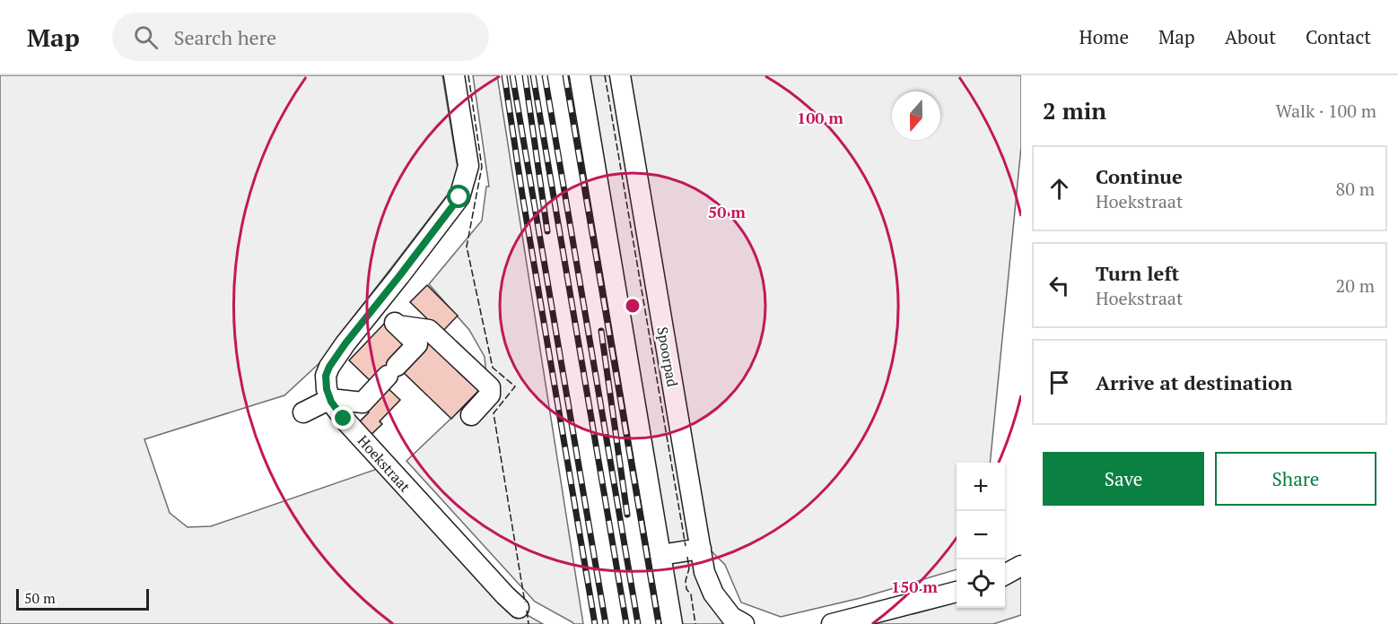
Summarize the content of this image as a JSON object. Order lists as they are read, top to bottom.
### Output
{
  "streets": {
    "street": ["Spoorpad", "Hoekstraat"]
  },
  "scale_bar": "50 m",
  "north": "bottom",
  "page": {
    "header": "Map",
    "search": "Search here",
    "nav": [
      "Home",
      "Map",
      "About",
      "Contact"
    ],
    "heading": ["2 min", "Walk · 100 m"],
    "list": [
      ["Continue", "Hoekstraat", "80 m"],
      ["Turn left", "Hoekstraat", "20 m"],
      "Arrive at destination"
    ],
    "buttons": ["Save", "Share"],
    "map_buttons": ["+", "−"],
    "scale": "50 m"
  },
  "rings": ["100 m", "50 m", "150 m"]
}
